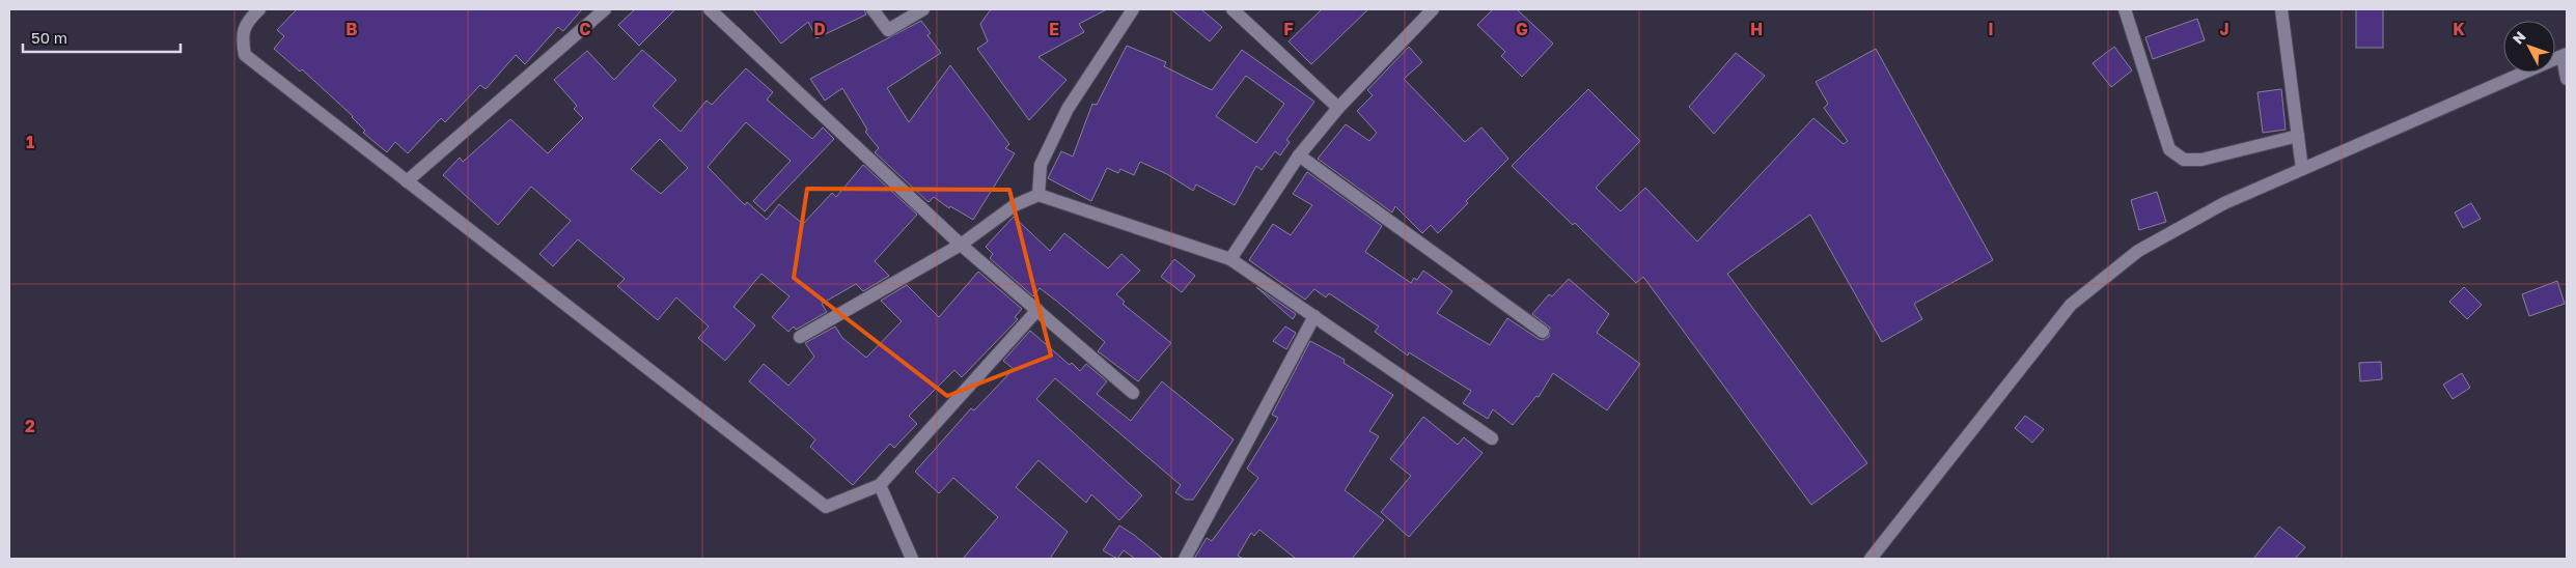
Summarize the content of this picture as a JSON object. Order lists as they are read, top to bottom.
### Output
{
  "scale_bar": "50 m",
  "north": "top left",
  "grid": {
    "columns": [
      "B",
      "C",
      "D",
      "E",
      "F",
      "G",
      "H",
      "I",
      "J",
      "K"
    ],
    "rows": ["1", "2"]
  }
}
